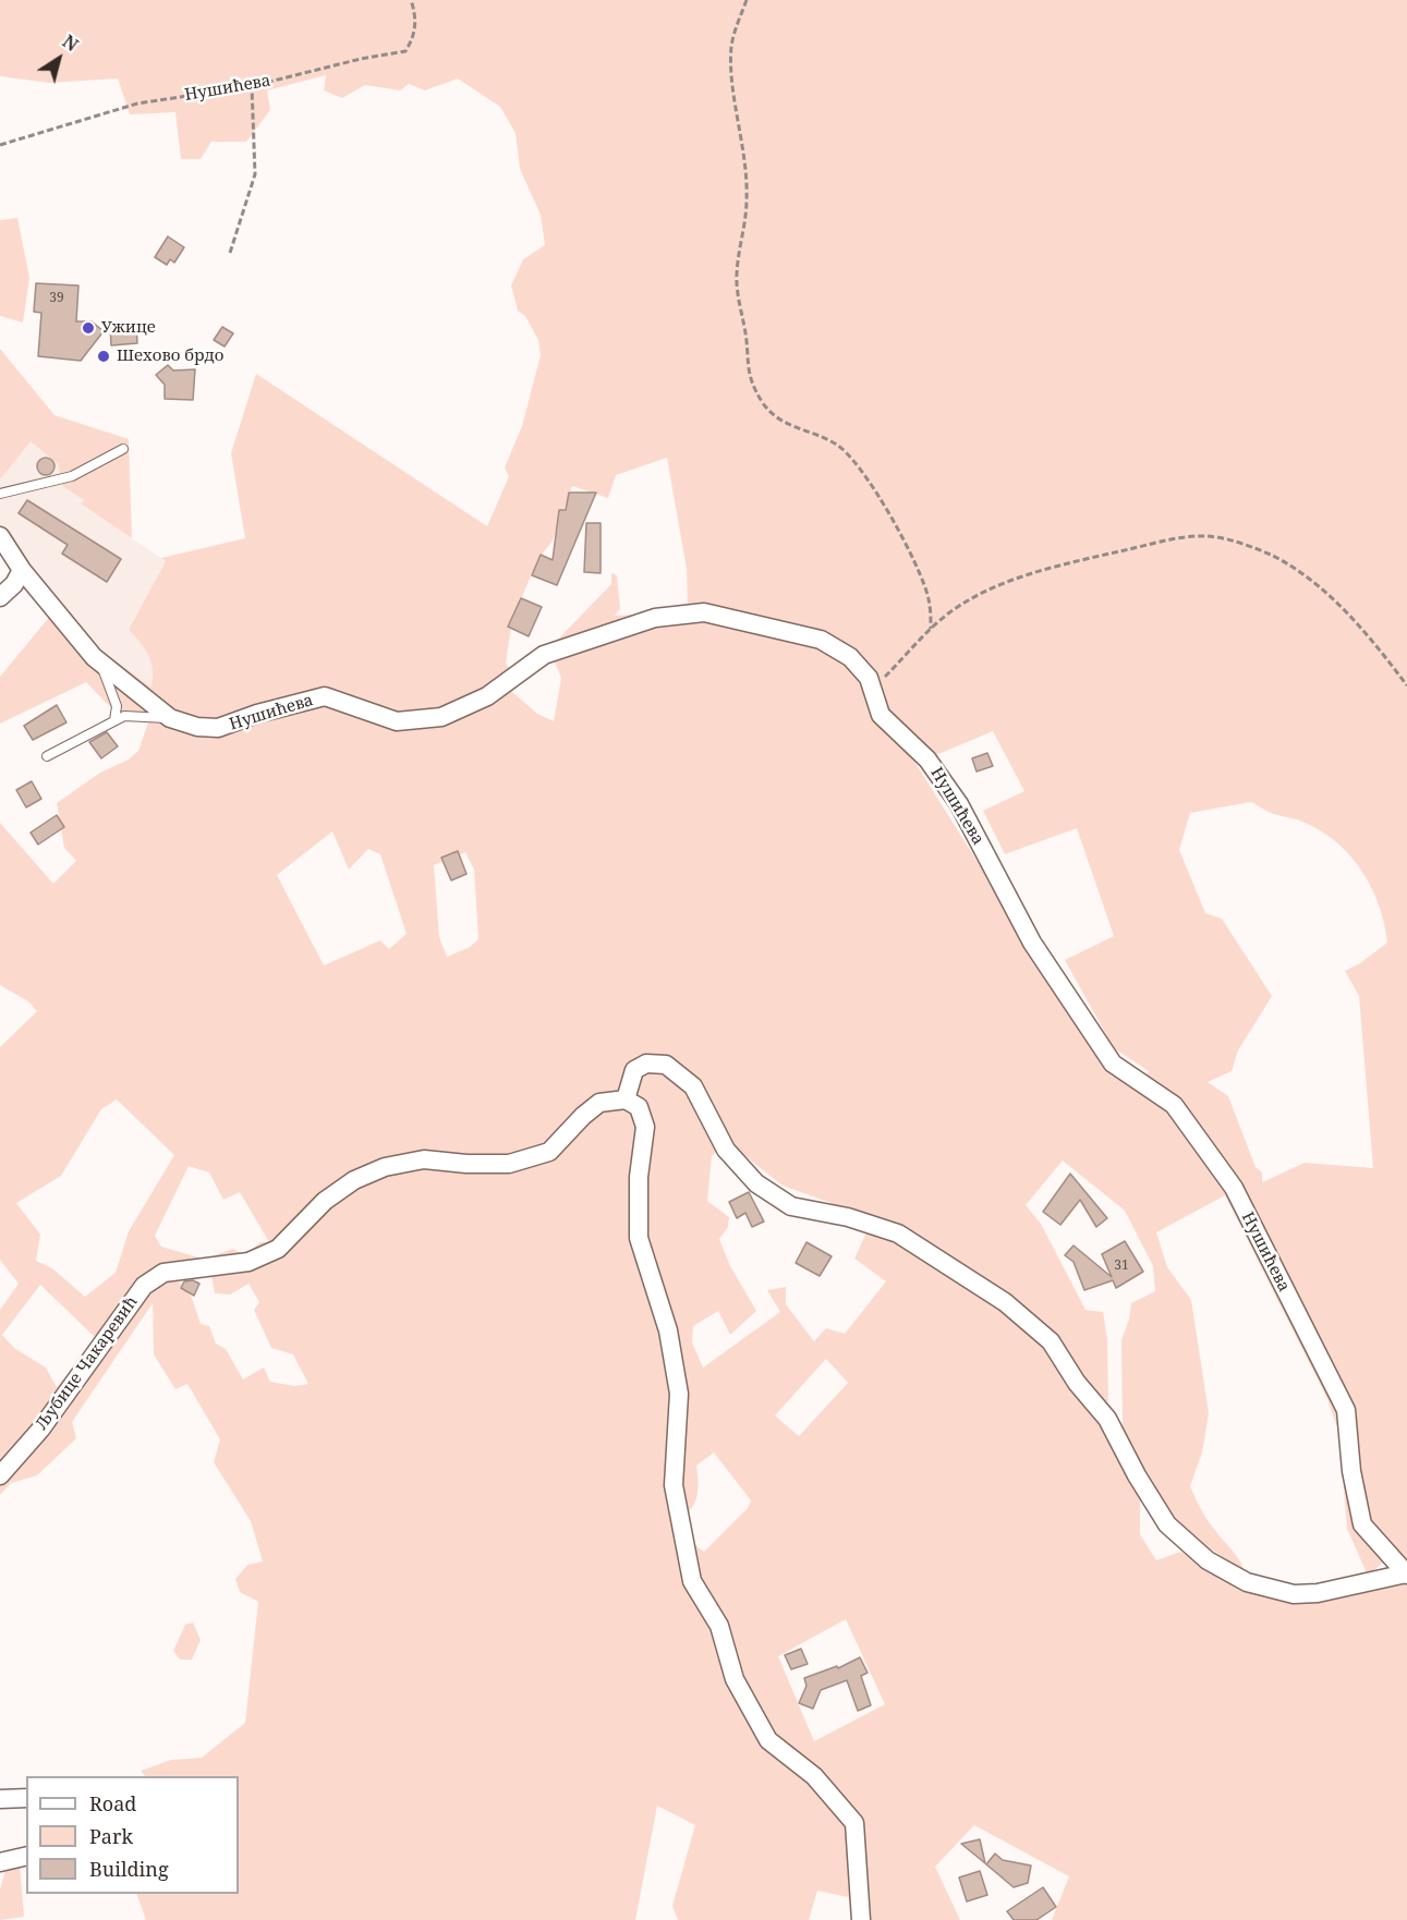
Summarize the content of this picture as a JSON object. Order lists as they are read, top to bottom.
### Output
{
  "streets": {
    "street": ["Нушићева", "Љубице Чакаревић"]
  },
  "places": ["Ужице", "Шехово брдо"],
  "house_numbers": ["39", "31"],
  "legend": ["Road", "Park", "Building"],
  "north": "top right"
}
